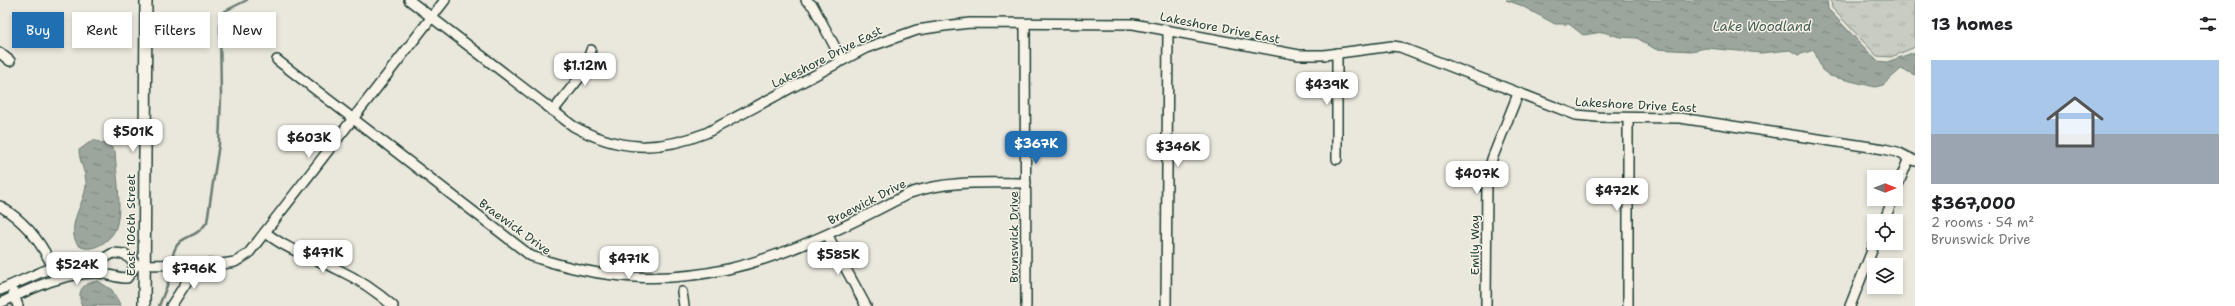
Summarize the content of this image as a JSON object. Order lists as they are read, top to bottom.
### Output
{
  "streets": {
    "street": [
      "Lakeshore Drive East",
      "Braewick Drive",
      "East 106th Street",
      "Brunswick Drive",
      "Emily Way"
    ]
  },
  "crossings": [
    ["Lakeshore Drive East", "Brunswick Drive"],
    ["Lakeshore Drive East", "Emily Way"],
    ["Braewick Drive", "Brunswick Drive"]
  ],
  "water": ["Lake Woodland"],
  "north": "right",
  "page": {
    "heading": "13 homes",
    "chip": [
      "Buy",
      "Rent",
      "Filters",
      "New"
    ],
    "list": [
      {
        "name": "$367,000",
        "note": "2 rooms · 54 m² · Brunswick Drive"
      }
    ],
    "price": [
      "$1.12M",
      "$439K",
      "$501K",
      "$603K",
      "$367K",
      "$346K",
      "$407K",
      "$472K",
      "$471K",
      "$585K",
      "$471K",
      "$524K",
      "$796K"
    ]
  }
}
